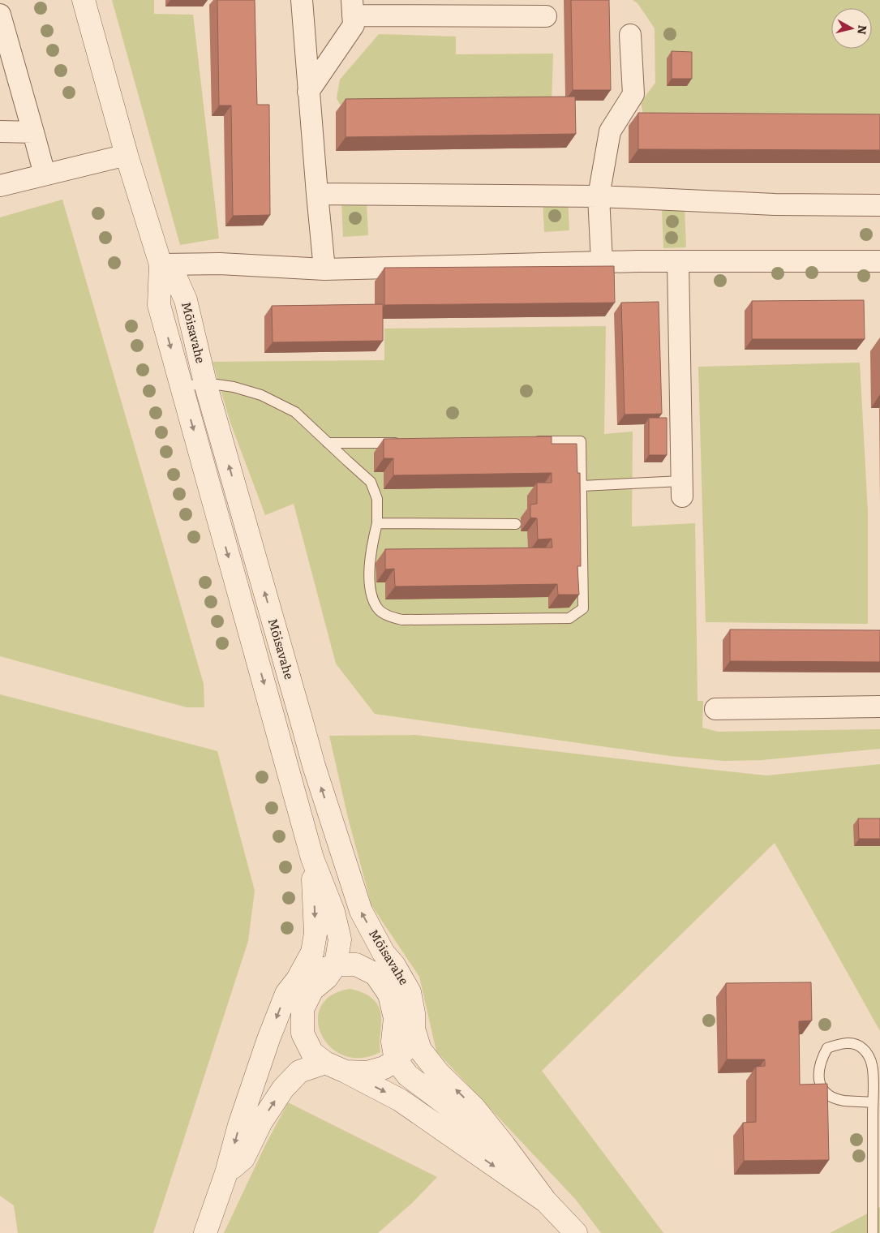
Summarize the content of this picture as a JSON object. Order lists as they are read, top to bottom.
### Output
{
  "streets": {
    "street": ["Mõisavahe"]
  },
  "north": "right"
}
